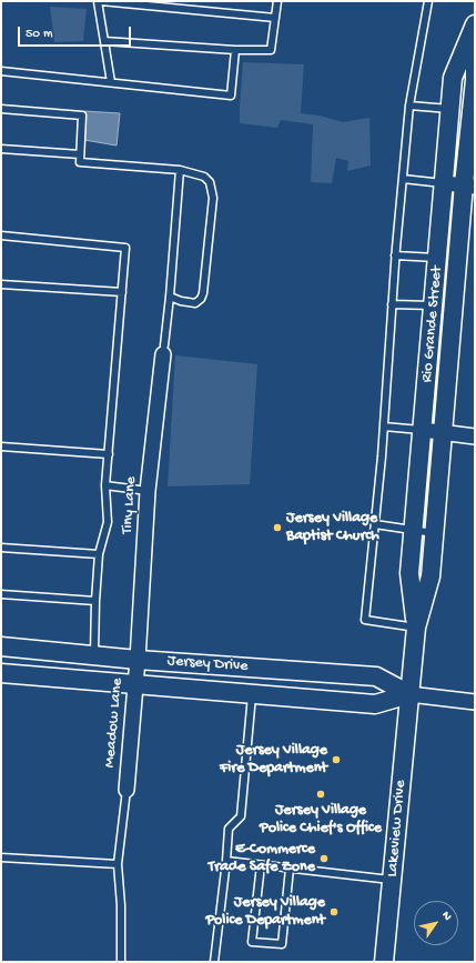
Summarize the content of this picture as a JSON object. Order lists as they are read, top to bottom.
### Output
{
  "streets": {
    "street": [
      "Rio Grande Street",
      "Tiny Lane",
      "Jersey Drive",
      "Meadow Lane",
      "Lakeview Drive"
    ]
  },
  "crossings": [
    ["Rio Grande Street", "Jersey Drive"],
    ["Rio Grande Street", "Lakeview Drive"],
    ["Tiny Lane", "Jersey Drive"],
    ["Tiny Lane", "Meadow Lane"],
    ["Jersey Drive", "Meadow Lane"],
    ["Jersey Drive", "Lakeview Drive"]
  ],
  "places": [
    "Jersey Village Baptist Church",
    "Jersey Village Fire Department",
    "Jersey Village Police Chief's Office",
    "E-Commerce Trade Safe Zone",
    "Jersey Village Police Department"
  ],
  "scale_bar": "50 m",
  "north": "top right"
}
